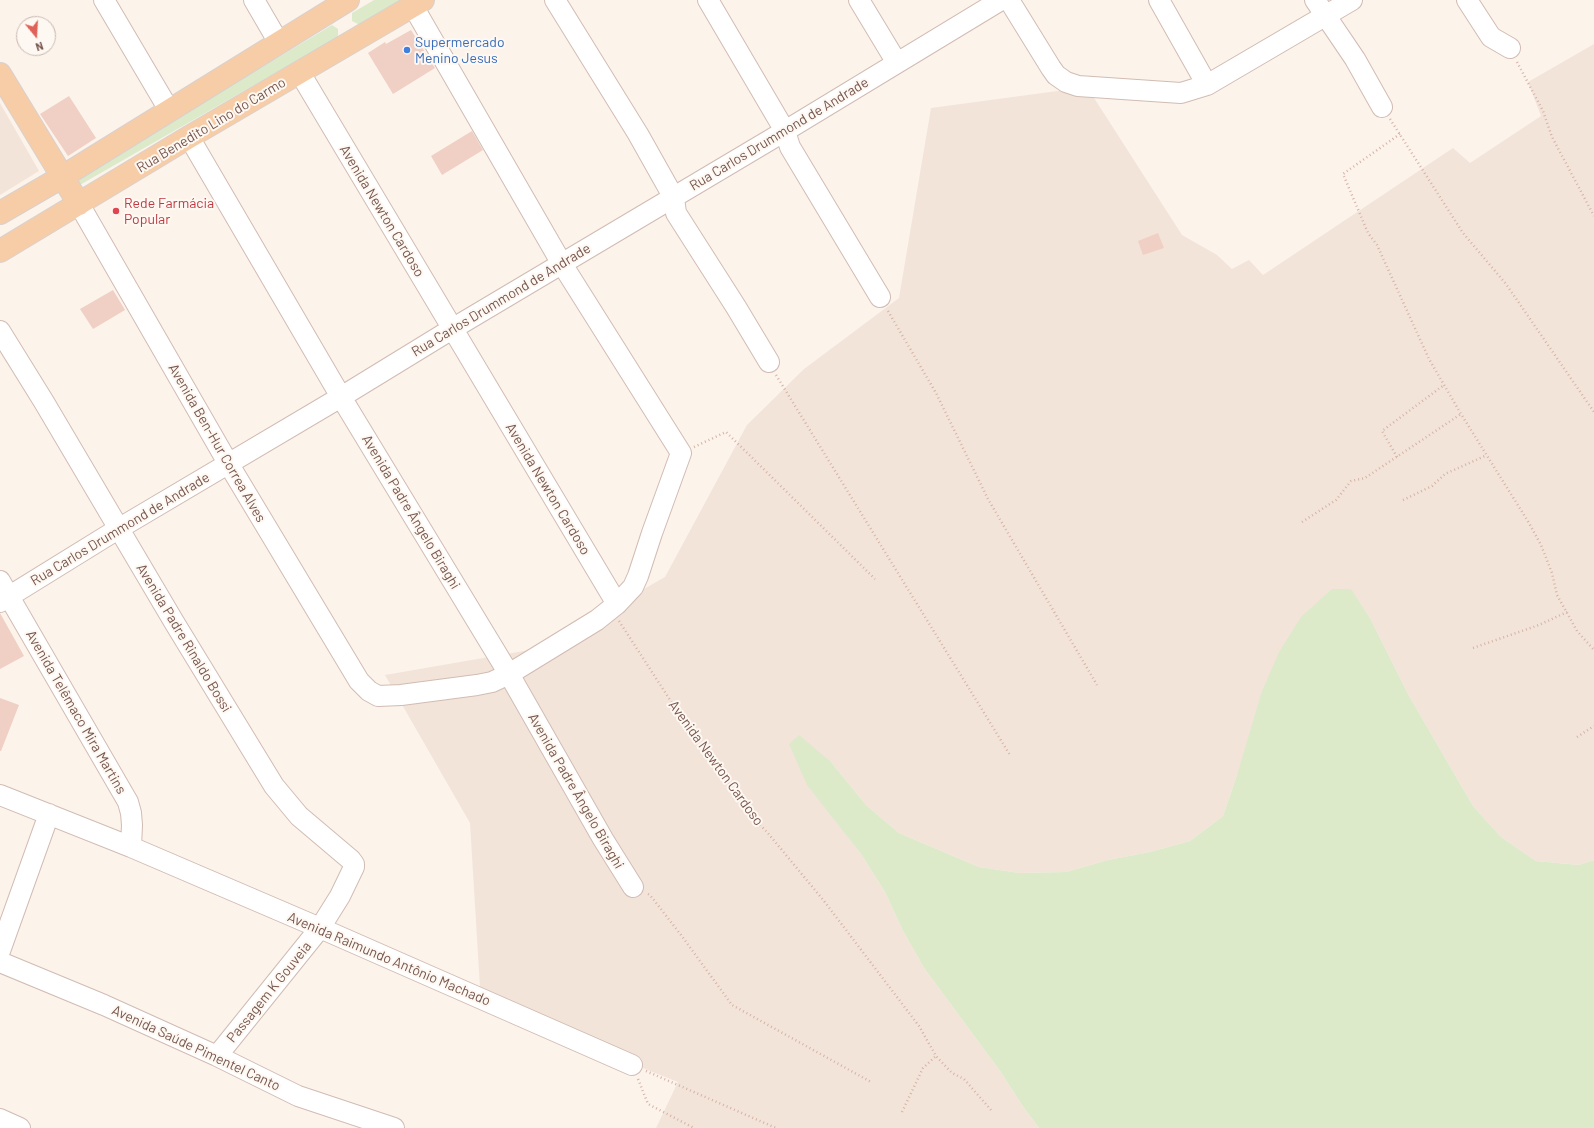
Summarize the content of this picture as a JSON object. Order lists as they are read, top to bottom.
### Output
{
  "streets": {
    "main road": ["Rua Benedito Lino do Carmo"],
    "street": [
      "Rua Carlos Drummond de Andrade",
      "Avenida Newton Cardoso",
      "Avenida Ben-Hur Correa Alves",
      "Avenida Padre Ângelo Biraghi",
      "Avenida Padre Rinaldo Bossi",
      "Avenida Telêmaco Mira Martins",
      "Avenida Raimundo Antônio Machado",
      "Passagem K Gouveia",
      "Avenida Saúde Pimentel Canto"
    ]
  },
  "crossings": [
    ["Rua Benedito Lino do Carmo", "Avenida Newton Cardoso"],
    ["Rua Benedito Lino do Carmo", "Avenida Ben-Hur Correa Alves"],
    ["Rua Benedito Lino do Carmo", "Avenida Padre Ângelo Biraghi"],
    ["Rua Carlos Drummond de Andrade", "Avenida Newton Cardoso"],
    ["Rua Carlos Drummond de Andrade", "Avenida Ben-Hur Correa Alves"],
    ["Rua Carlos Drummond de Andrade", "Avenida Padre Ângelo Biraghi"],
    ["Rua Carlos Drummond de Andrade", "Avenida Padre Rinaldo Bossi"],
    ["Rua Carlos Drummond de Andrade", "Avenida Telêmaco Mira Martins"],
    ["Avenida Newton Cardoso", "Avenida Ben-Hur Correa Alves"],
    ["Avenida Ben-Hur Correa Alves", "Avenida Padre Ângelo Biraghi"],
    ["Avenida Padre Rinaldo Bossi", "Avenida Raimundo Antônio Machado"],
    ["Avenida Padre Rinaldo Bossi", "Passagem K Gouveia"],
    ["Avenida Telêmaco Mira Martins", "Avenida Raimundo Antônio Machado"],
    ["Avenida Raimundo Antônio Machado", "Passagem K Gouveia"],
    ["Passagem K Gouveia", "Avenida Saúde Pimentel Canto"]
  ],
  "places": ["Supermercado Menino Jesus", "Rede Farmácia Popular"],
  "north": "bottom"
}
